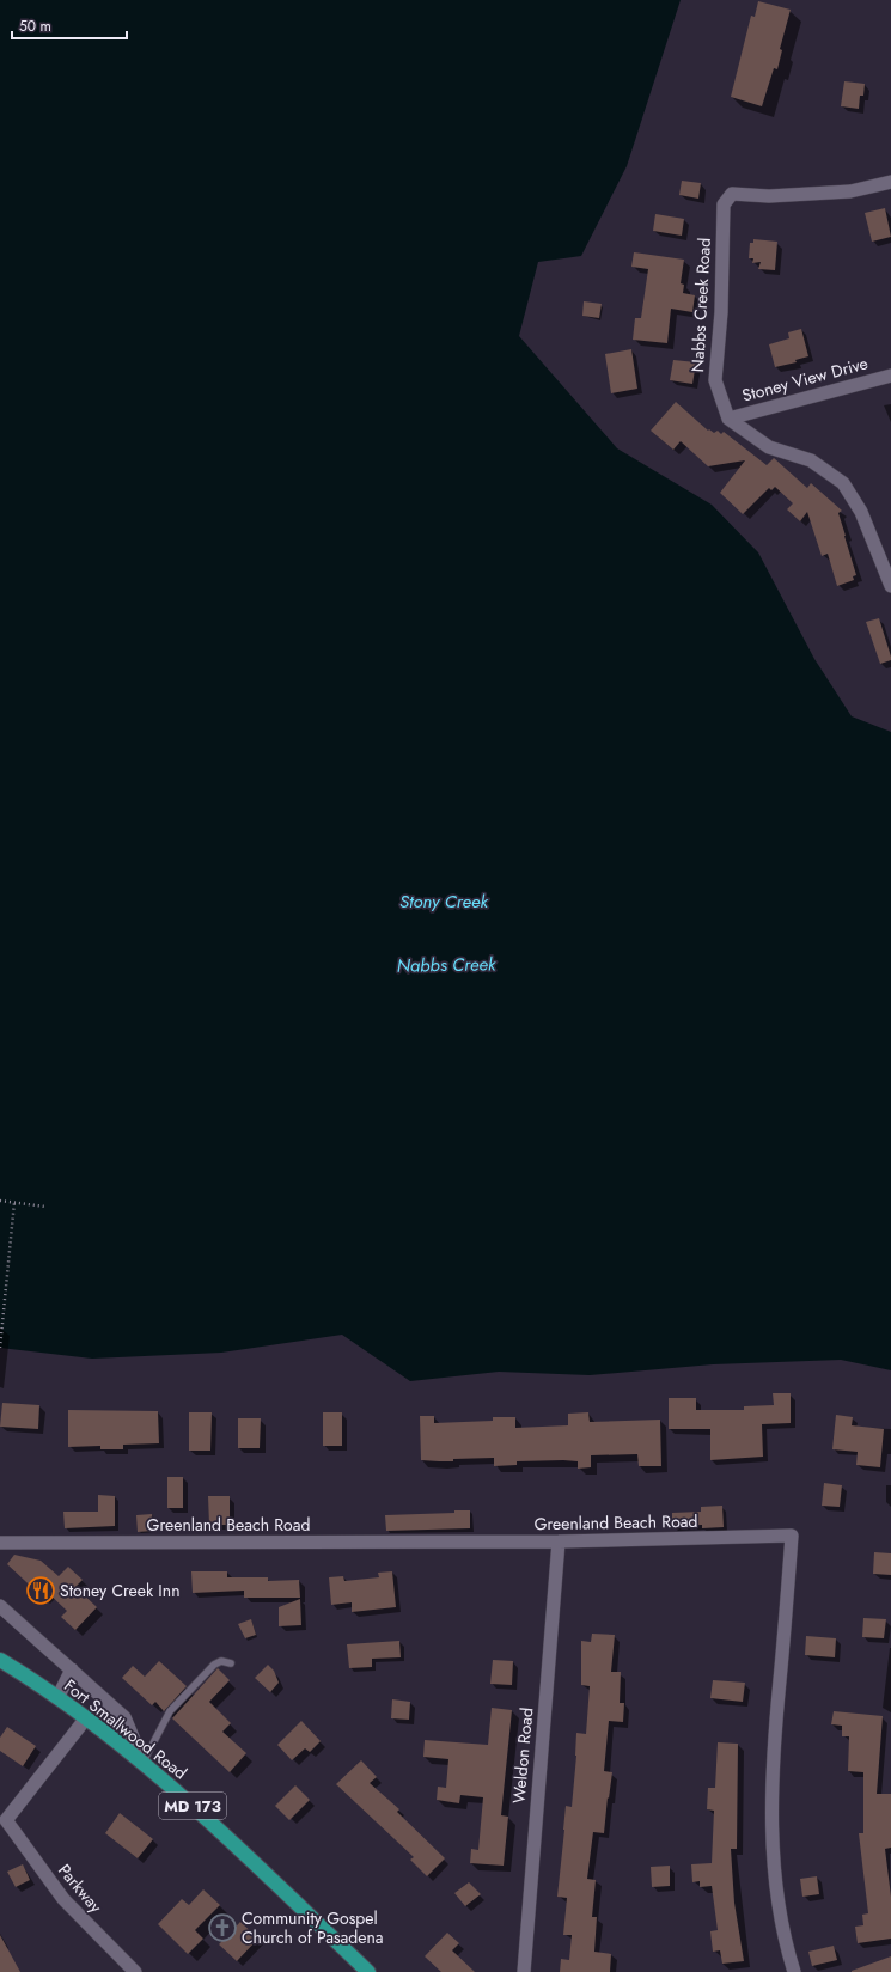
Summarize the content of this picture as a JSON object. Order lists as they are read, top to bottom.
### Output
{
  "streets": {
    "main road": ["Fort Smallwood Road", "MD 173"],
    "street": [
      "Nabbs Creek Road",
      "Stoney View Drive",
      "Greenland Beach Road",
      "Weldon Road",
      "Parkway"
    ]
  },
  "crossings": [
    ["Nabbs Creek Road", "Stoney View Drive"],
    ["Greenland Beach Road", "Weldon Road"],
    ["Fort Smallwood Road", "Parkway"]
  ],
  "water": ["Stony Creek", "Nabbs Creek"],
  "places": {
    "restaurant": ["Stoney Creek Inn"],
    "church": ["Community Gospel Church of Pasadena"]
  },
  "scale_bar": "50 m"
}
